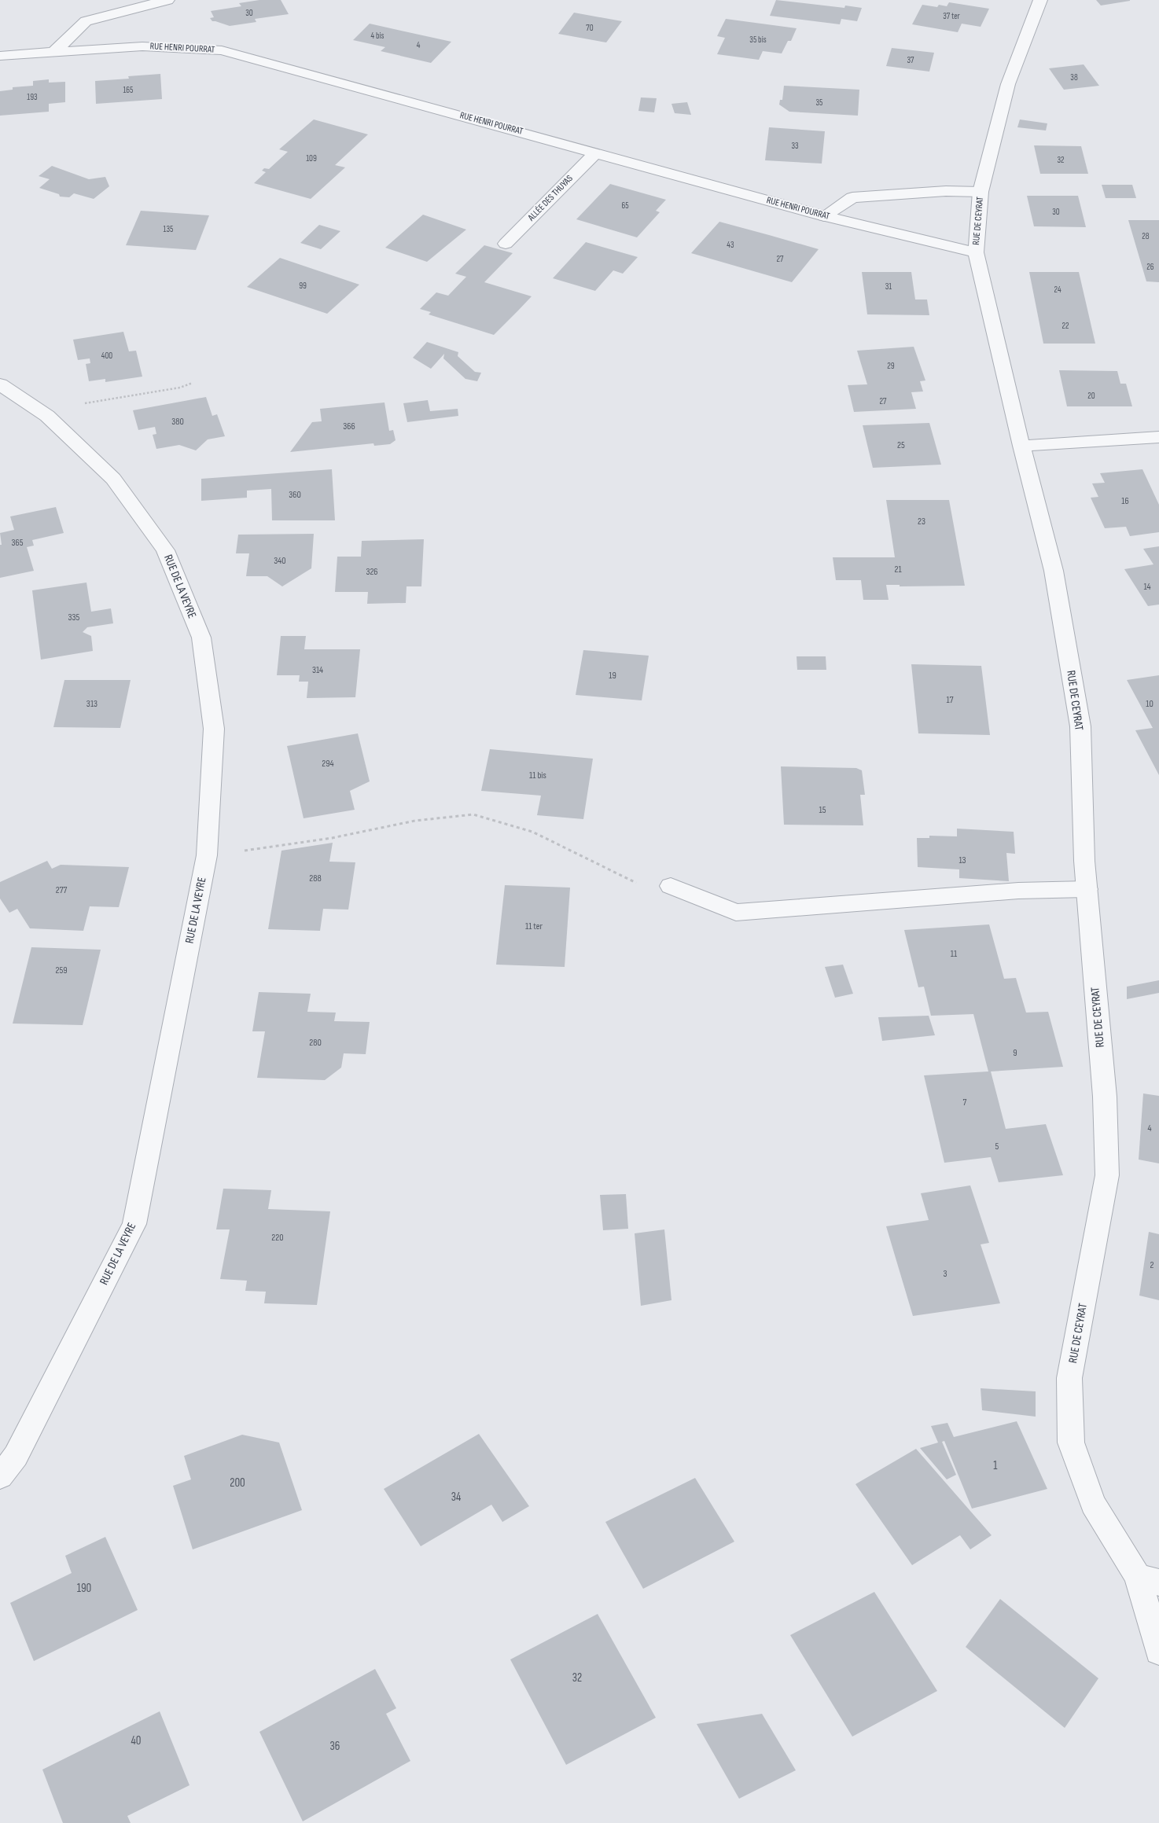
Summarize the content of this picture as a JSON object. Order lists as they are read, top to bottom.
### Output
{
  "streets": {
    "street": [
      "RUE HENRI POURRAT",
      "ALLÉE DES THUYAS",
      "RUE DE CEYRAT",
      "RUE DE LA VEYRE"
    ]
  },
  "crossings": [
    ["RUE HENRI POURRAT", "ALLÉE DES THUYAS"],
    ["RUE HENRI POURRAT", "RUE DE CEYRAT"]
  ],
  "house_numbers": [
    "30",
    "37 ter",
    "70",
    "4 bis",
    "35 bis",
    "4",
    "37",
    "38",
    "165",
    "193",
    "35",
    "33",
    "109",
    "32",
    "65",
    "30",
    "135",
    "28",
    "43",
    "27",
    "26",
    "99",
    "31",
    "24",
    "22",
    "400",
    "29",
    "20",
    "27",
    "380",
    "366",
    "25",
    "360",
    "16",
    "23",
    "365",
    "340",
    "21",
    "326",
    "14",
    "335",
    "314",
    "19",
    "17",
    "313",
    "10",
    "294",
    "11 bis",
    "15",
    "13",
    "288",
    "277",
    "11 ter",
    "11",
    "259",
    "280",
    "9",
    "7",
    "4",
    "5",
    "220",
    "2",
    "3",
    "1",
    "200",
    "34",
    "190",
    "32",
    "40",
    "36"
  ]
}
